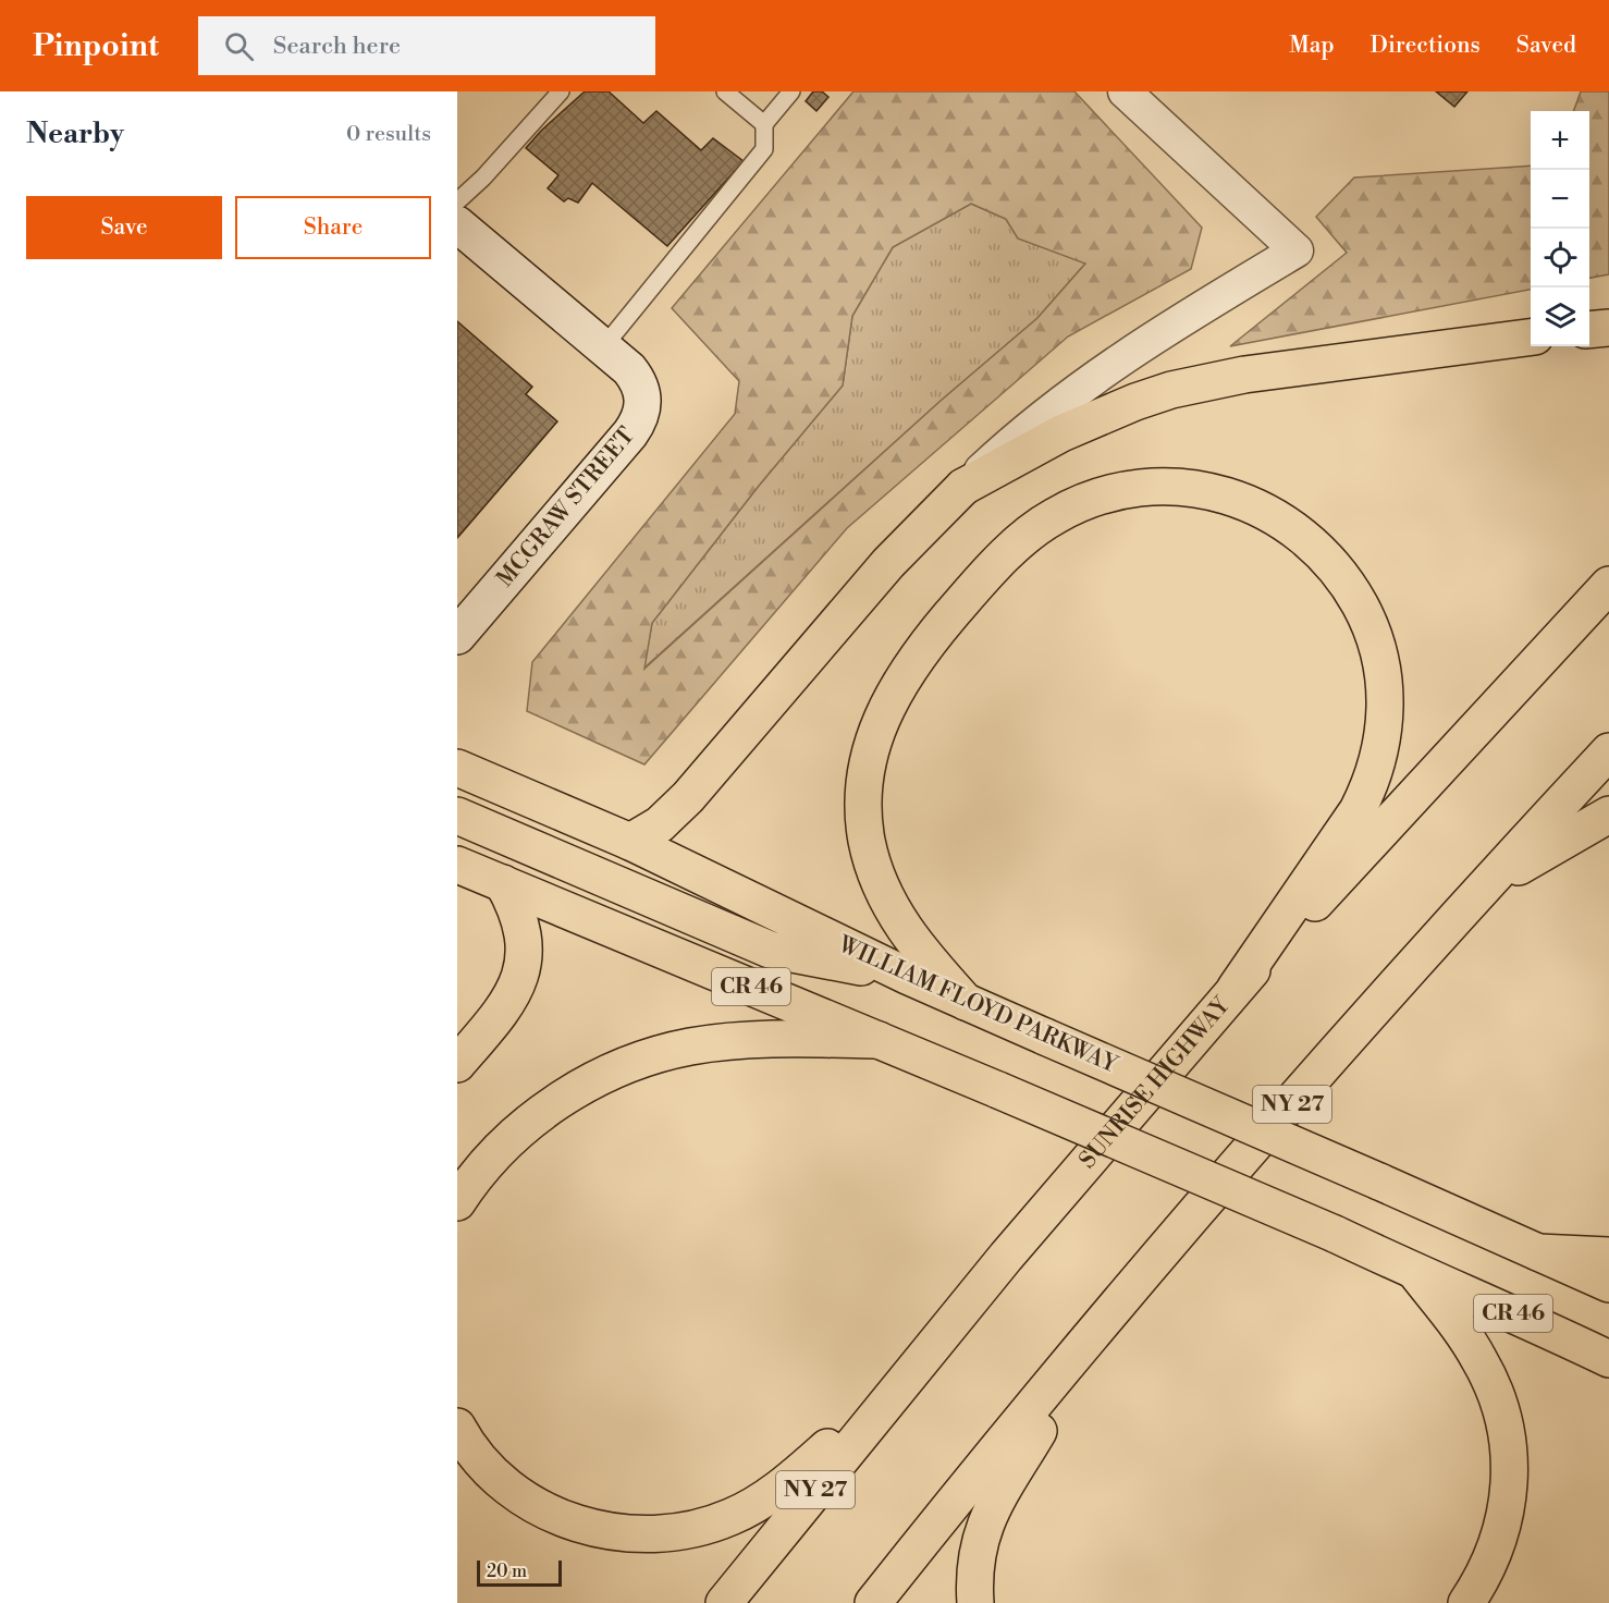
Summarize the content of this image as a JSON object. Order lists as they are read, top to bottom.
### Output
{
  "streets": {
    "highway": [
      "CR 46",
      "WILLIAM FLOYD PARKWAY",
      "SUNRISE HIGHWAY",
      "NY 27"
    ],
    "main road": ["MCGRAW STREET"]
  },
  "scale_bar": "20 m",
  "page": {
    "header": "Pinpoint",
    "search": "Search here",
    "nav": ["Map", "Directions", "Saved"],
    "heading": ["Nearby", "0 results"],
    "map_buttons": ["+", "−"],
    "buttons": ["Save", "Share"],
    "scale": "20 m"
  }
}
